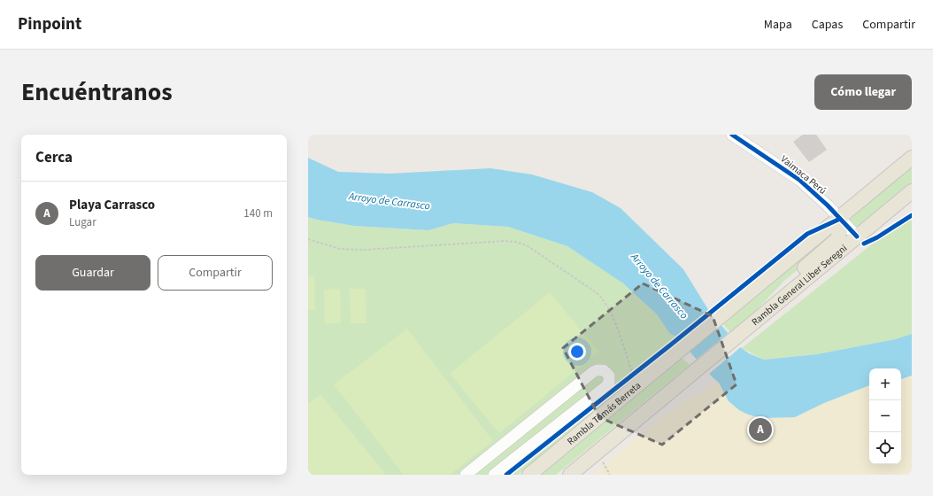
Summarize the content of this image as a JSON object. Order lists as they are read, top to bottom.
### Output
{
  "streets": {
    "main road": ["Rambla General Liber Seregni", "Rambla Tomás Berreta"],
    "street": ["Vaimaca Perú"]
  },
  "crossings": [
    ["Vaimaca Perú", "Rambla General Liber Seregni"],
    ["Vaimaca Perú", "Rambla Tomás Berreta"]
  ],
  "water": ["Arroyo de Carrasco"],
  "page": {
    "header": "Pinpoint",
    "nav": ["Mapa", "Capas", "Compartir"],
    "title": "Encuéntranos",
    "buttons": [
      "Cómo llegar",
      ["Guardar", "Compartir"]
    ],
    "heading": "Cerca",
    "list": [
      {
        "mark": "A",
        "name": "Playa Carrasco",
        "note": "Lugar",
        "value": "140 m"
      }
    ],
    "map_buttons": ["+", "−"],
    "pins": "A"
  }
}
